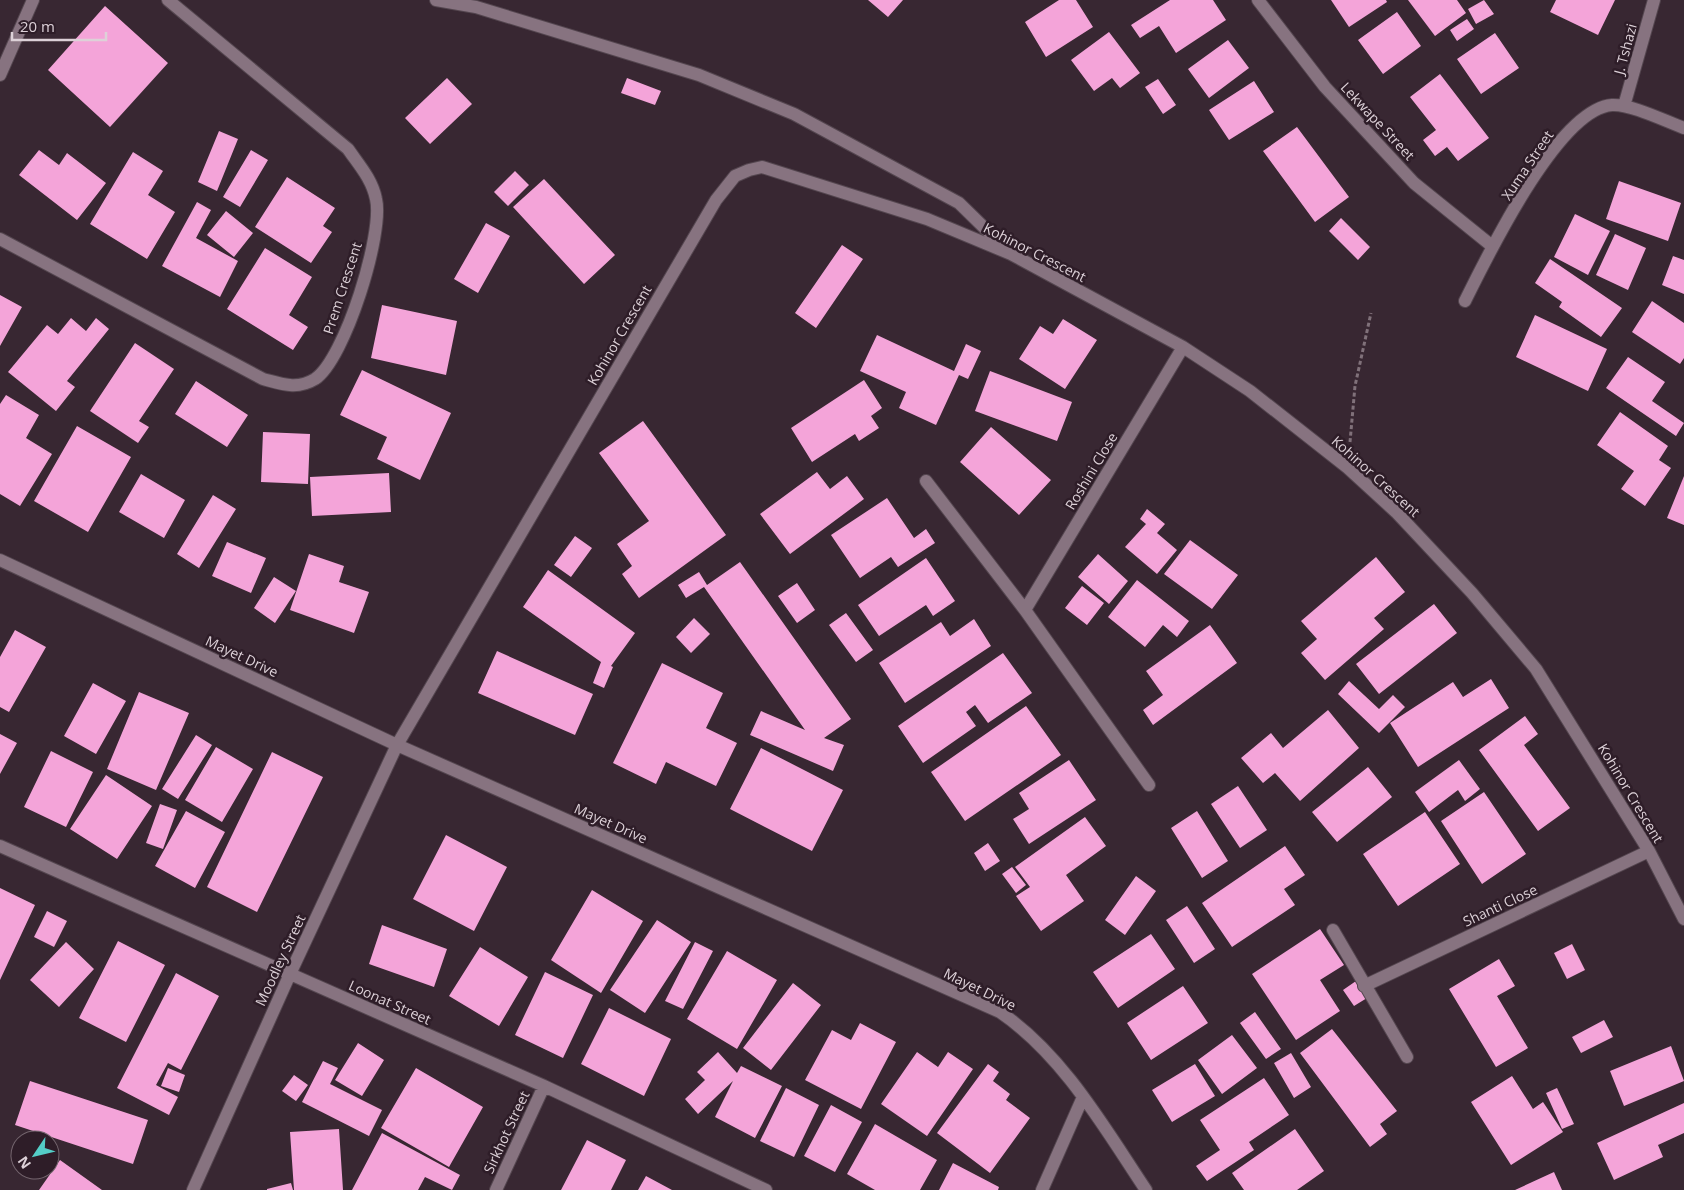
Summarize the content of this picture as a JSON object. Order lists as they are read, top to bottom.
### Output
{
  "streets": {
    "street": [
      "J. Tshazi",
      "Lekwape Street",
      "Xuma Street",
      "Kohinor Crescent",
      "Prem Crescent",
      "Roshini Close",
      "Mayet Drive",
      "Shanti Close",
      "Moodley Street",
      "Loonat Street",
      "Sirkhot Street"
    ]
  },
  "crossings": [
    ["J. Tshazi", "Xuma Street"],
    ["Lekwape Street", "Xuma Street"],
    ["Kohinor Crescent", "Roshini Close"],
    ["Kohinor Crescent", "Mayet Drive"],
    ["Kohinor Crescent", "Shanti Close"],
    ["Kohinor Crescent", "Moodley Street"],
    ["Mayet Drive", "Moodley Street"],
    ["Moodley Street", "Loonat Street"],
    ["Loonat Street", "Sirkhot Street"]
  ],
  "scale_bar": "20 m",
  "north": "bottom left"
}
